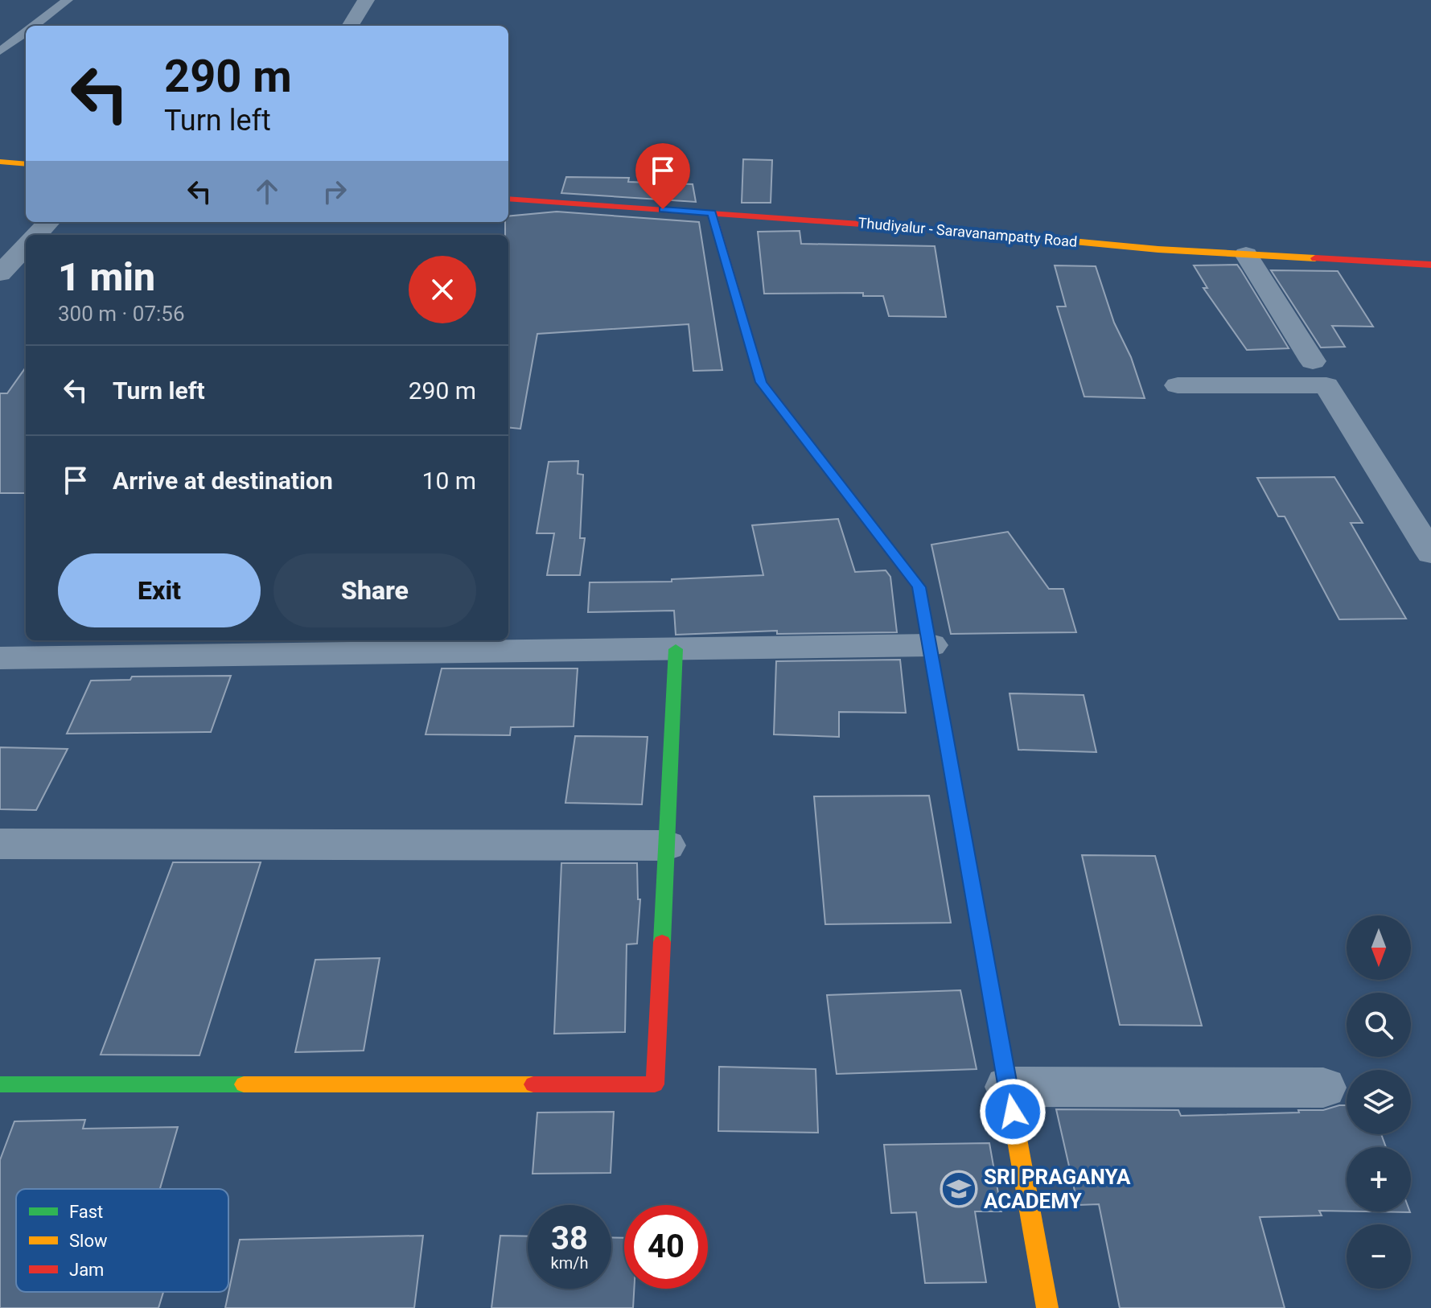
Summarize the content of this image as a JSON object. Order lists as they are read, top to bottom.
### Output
{
  "streets": {
    "street": ["Thudiyalur - Saravanampatty Road"]
  },
  "places": {
    "school or university": ["SRI PRAGANYA ACADEMY"]
  },
  "legend": ["Fast", "Slow", "Jam"],
  "north": "bottom",
  "page": {
    "turn": ["290 m", "Turn left"],
    "heading": ["1 min", "300 m · 07:56"],
    "list": [
      {
        "name": "Turn left",
        "value": "290 m"
      },
      {
        "name": "Arrive at destination",
        "value": "10 m"
      }
    ],
    "buttons": ["Exit", "Share"],
    "map_buttons": ["+", "−"],
    "speed": "38 km/h",
    "limit": "40"
  }
}
